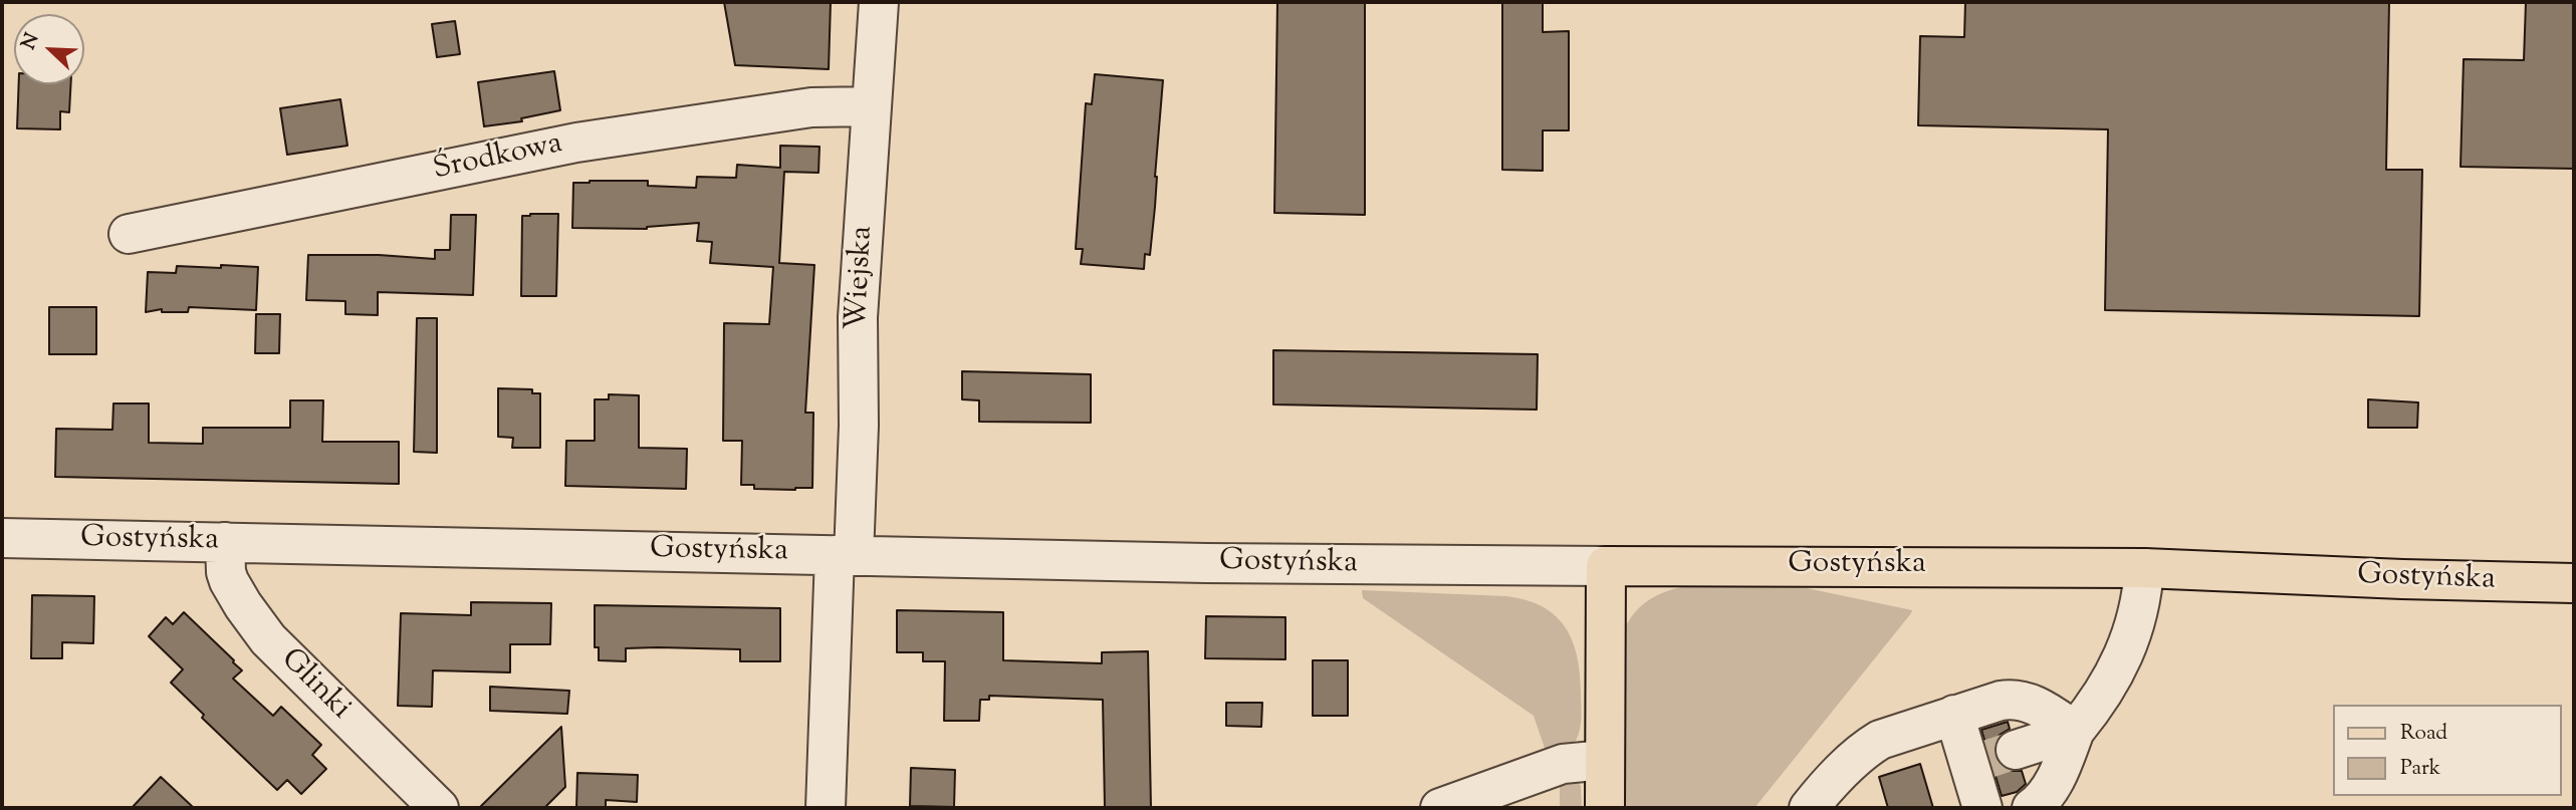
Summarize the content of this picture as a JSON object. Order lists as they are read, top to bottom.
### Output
{
  "streets": {
    "main road": ["Gostyńska"],
    "street": ["Środkowa", "Wiejska", "Glinki"]
  },
  "crossings": [
    ["Środkowa", "Wiejska"],
    ["Wiejska", "Gostyńska"],
    ["Gostyńska", "Glinki"]
  ],
  "legend": ["Road", "Park"],
  "north": "top left"
}
